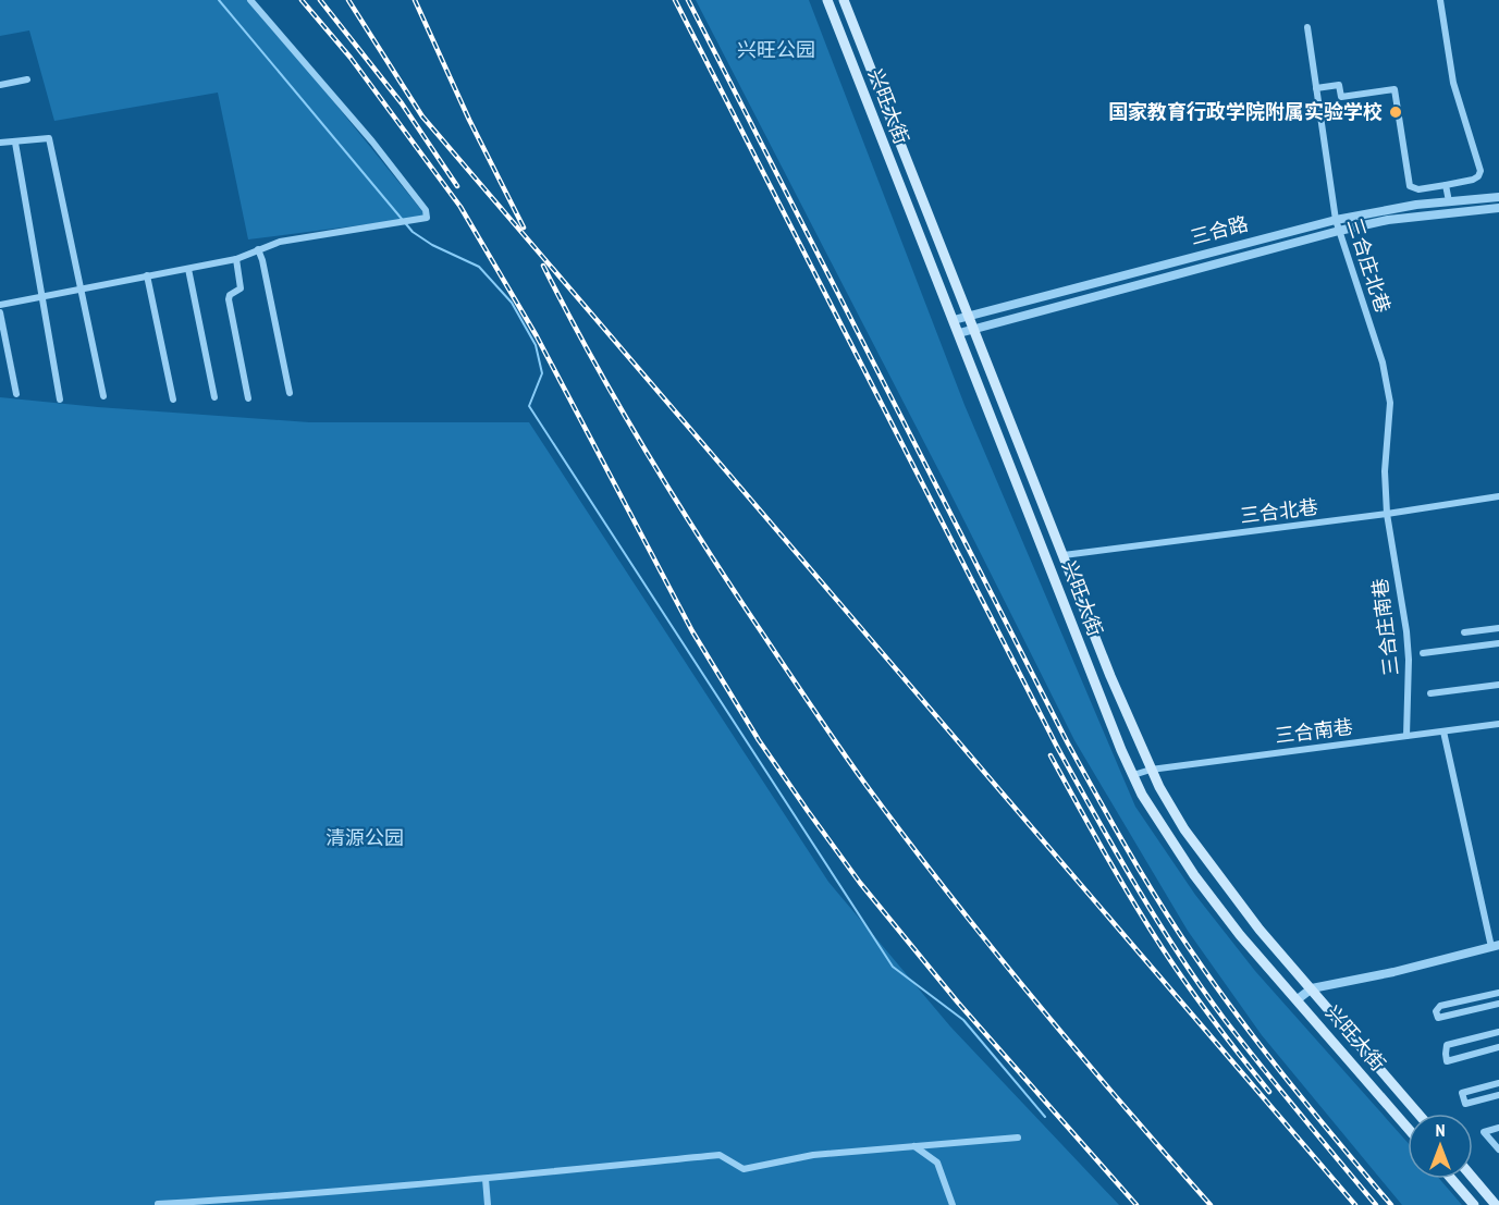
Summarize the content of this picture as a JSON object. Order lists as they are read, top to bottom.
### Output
{
  "streets": {
    "main road": ["兴旺大街"],
    "street": [
      "三合路",
      "三合庄北巷",
      "三合北巷",
      "三合庄南巷",
      "三合南巷"
    ]
  },
  "crossings": [
    ["兴旺大街", "三合路"],
    ["兴旺大街", "三合北巷"],
    ["兴旺大街", "三合南巷"],
    ["三合路", "三合庄北巷"],
    ["三合庄北巷", "三合北巷"],
    ["三合庄北巷", "三合庄南巷"],
    ["三合北巷", "三合庄南巷"],
    ["三合庄南巷", "三合南巷"]
  ],
  "parks": ["兴旺公园", "清源公园"],
  "places": ["国家教育行政学院附属实验学校"],
  "north": "top"
}
